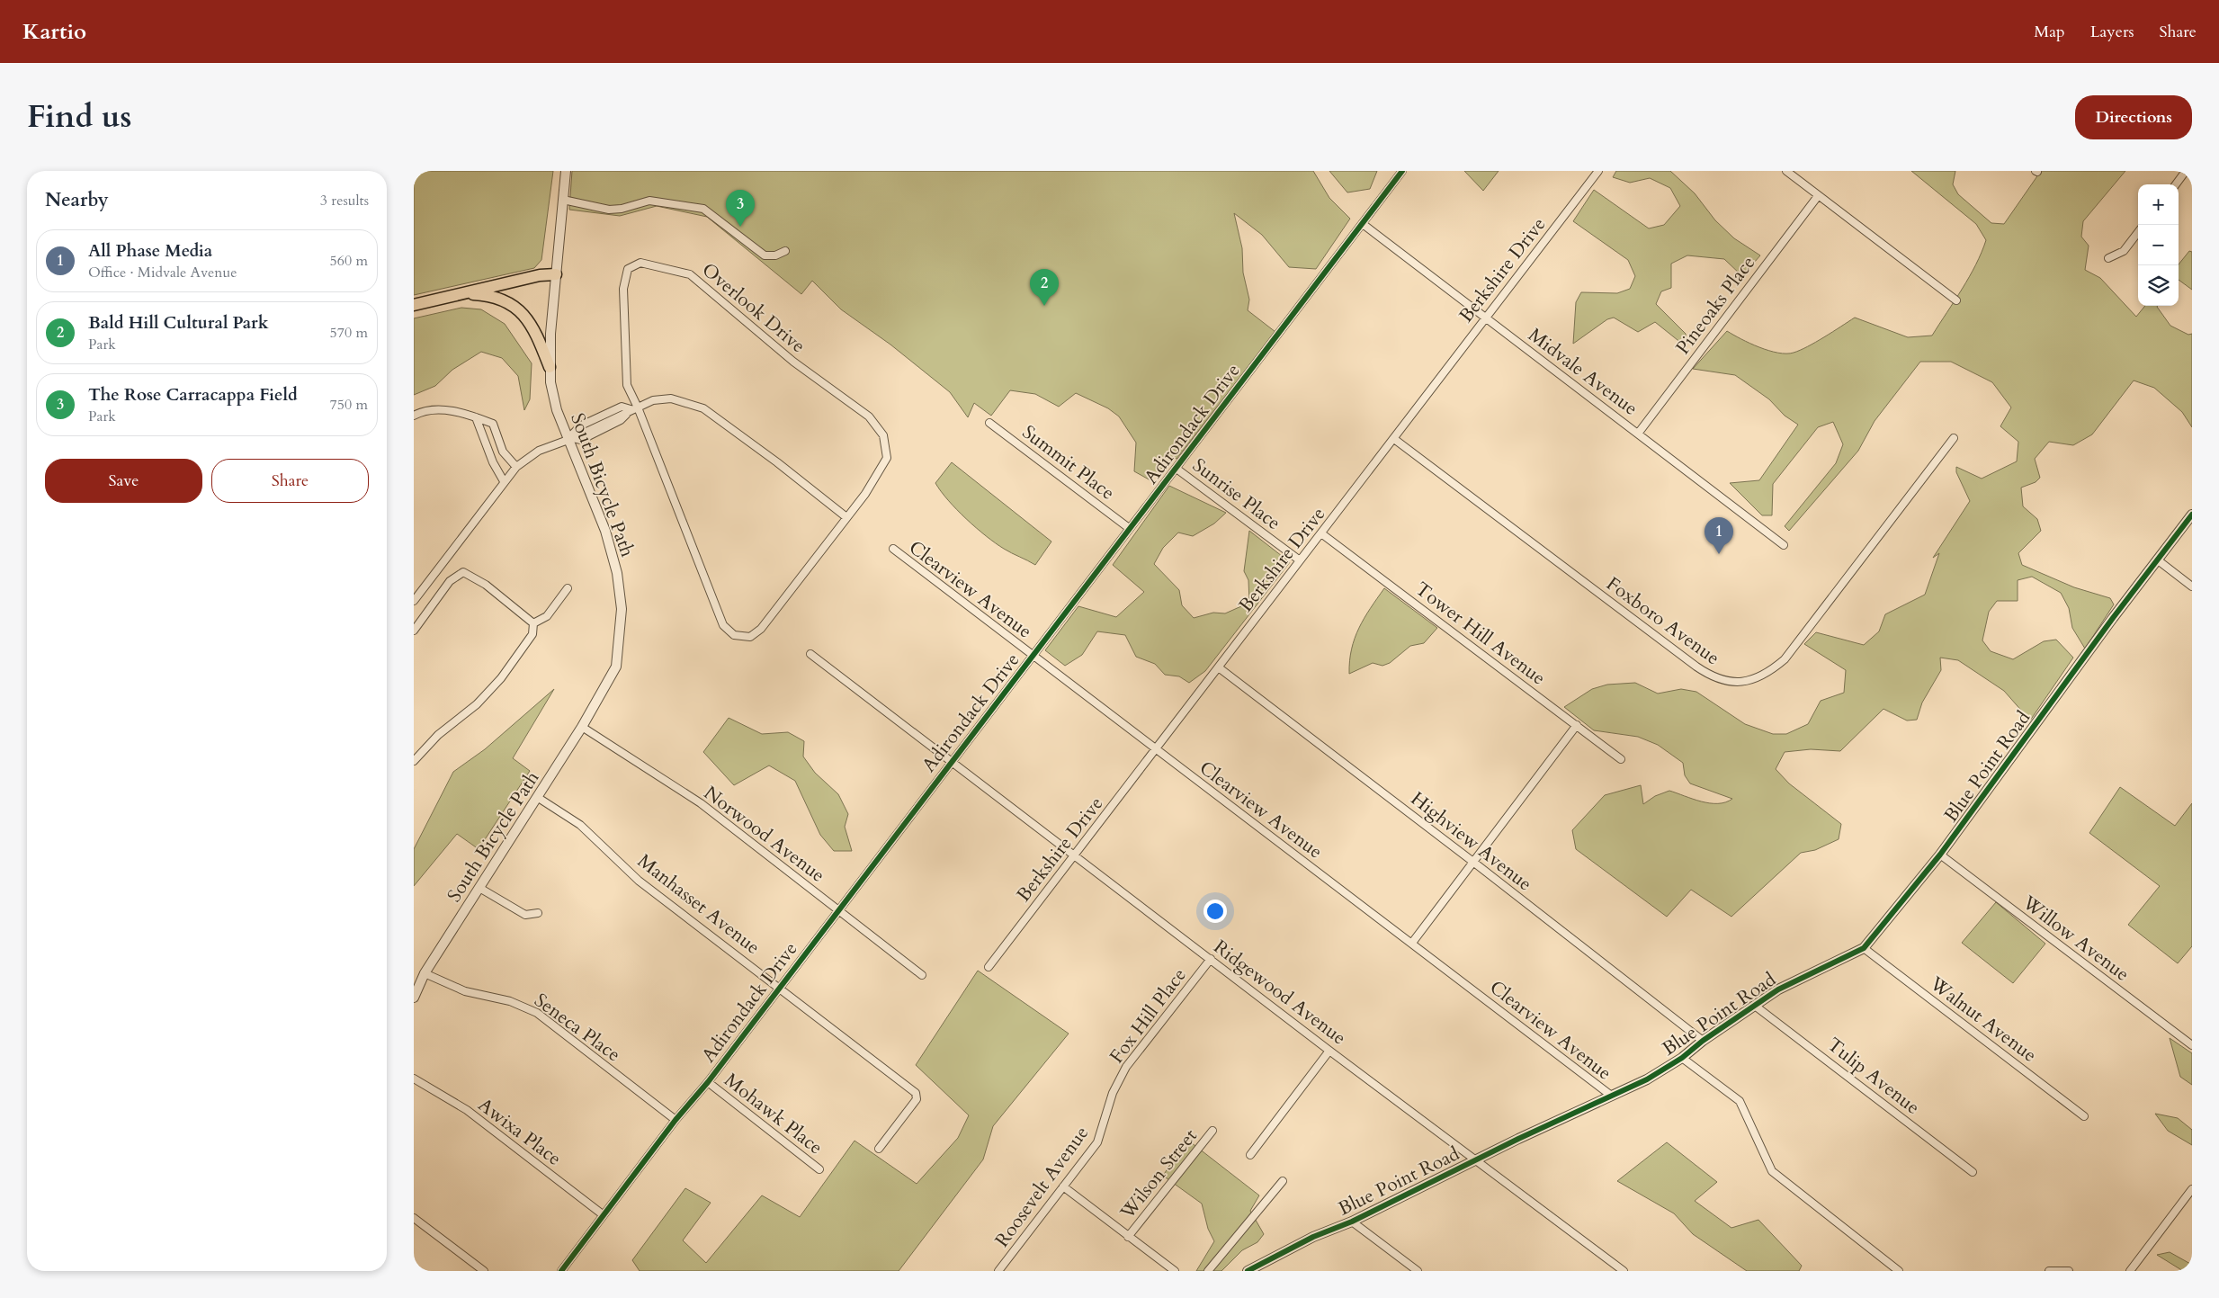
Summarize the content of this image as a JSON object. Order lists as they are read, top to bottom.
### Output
{
  "streets": {
    "street": [
      "Berkshire Drive",
      "Pineoaks Place",
      "Overlook Drive",
      "Midvale Avenue",
      "Adirondack Drive",
      "Summit Place",
      "South Bicycle Path",
      "Sunrise Place",
      "Clearview Avenue",
      "Foxboro Avenue",
      "Tower Hill Avenue",
      "Blue Point Road",
      "Norwood Avenue",
      "Highview Avenue",
      "Manhasset Avenue",
      "Willow Avenue",
      "Ridgewood Avenue",
      "Fox Hill Place",
      "Walnut Avenue",
      "Seneca Place",
      "Tulip Avenue",
      "Mohawk Place",
      "Awixa Place",
      "Wilson Street",
      "Roosevelt Avenue"
    ]
  },
  "crossings": [
    ["Berkshire Drive", "Midvale Avenue"],
    ["Berkshire Drive", "Sunrise Place"],
    ["Berkshire Drive", "Clearview Avenue"],
    ["Berkshire Drive", "Foxboro Avenue"],
    ["Berkshire Drive", "Tower Hill Avenue"],
    ["Berkshire Drive", "Highview Avenue"],
    ["Berkshire Drive", "Ridgewood Avenue"],
    ["Pineoaks Place", "Midvale Avenue"],
    ["Midvale Avenue", "Adirondack Drive"],
    ["Adirondack Drive", "Summit Place"],
    ["Adirondack Drive", "Sunrise Place"],
    ["Adirondack Drive", "Clearview Avenue"],
    ["Adirondack Drive", "Norwood Avenue"],
    ["Adirondack Drive", "Manhasset Avenue"],
    ["Adirondack Drive", "Ridgewood Avenue"],
    ["Adirondack Drive", "Seneca Place"],
    ["Adirondack Drive", "Mohawk Place"],
    ["Adirondack Drive", "Awixa Place"],
    ["South Bicycle Path", "Norwood Avenue"],
    ["South Bicycle Path", "Manhasset Avenue"],
    ["South Bicycle Path", "Seneca Place"],
    ["Clearview Avenue", "Blue Point Road"],
    ["Blue Point Road", "Highview Avenue"],
    ["Blue Point Road", "Willow Avenue"],
    ["Blue Point Road", "Ridgewood Avenue"],
    ["Blue Point Road", "Walnut Avenue"],
    ["Blue Point Road", "Tulip Avenue"],
    ["Ridgewood Avenue", "Fox Hill Place"],
    ["Fox Hill Place", "Roosevelt Avenue"]
  ],
  "page": {
    "header": "Kartio",
    "nav": ["Map", "Layers", "Share"],
    "title": "Find us",
    "buttons": [
      "Directions",
      ["Save", "Share"]
    ],
    "heading": ["Nearby", "3 results"],
    "map_buttons": ["+", "−"],
    "pins": ["3", "2", "1"],
    "list": [
      {
        "mark": "1",
        "name": "All Phase Media",
        "note": "Office · Midvale Avenue",
        "value": "560 m"
      },
      {
        "mark": "2",
        "name": "Bald Hill Cultural Park",
        "note": "Park",
        "value": "570 m"
      },
      {
        "mark": "3",
        "name": "The Rose Carracappa Field",
        "note": "Park",
        "value": "750 m"
      }
    ]
  }
}
